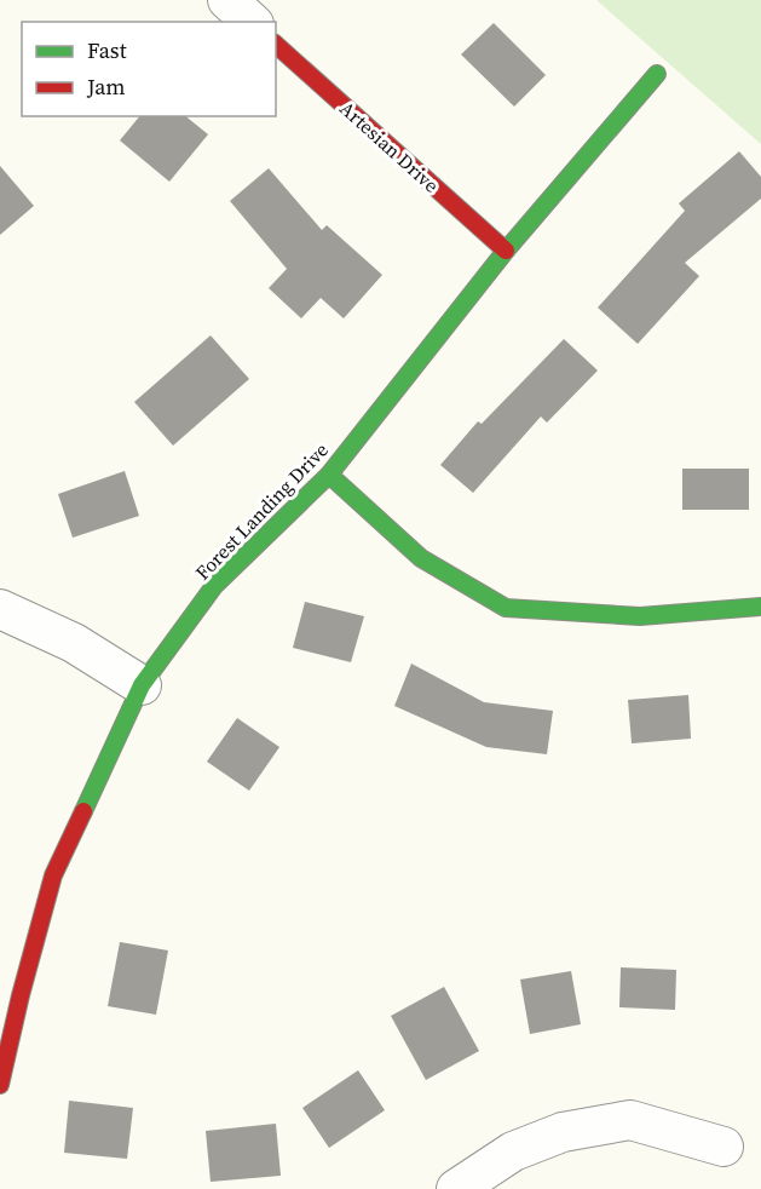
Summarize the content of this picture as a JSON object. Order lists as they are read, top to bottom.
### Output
{
  "streets": {
    "street": ["Artesian Drive", "Forest Landing Drive"]
  },
  "crossings": [
    ["Artesian Drive", "Forest Landing Drive"]
  ],
  "legend": ["Fast", "Jam"]
}
